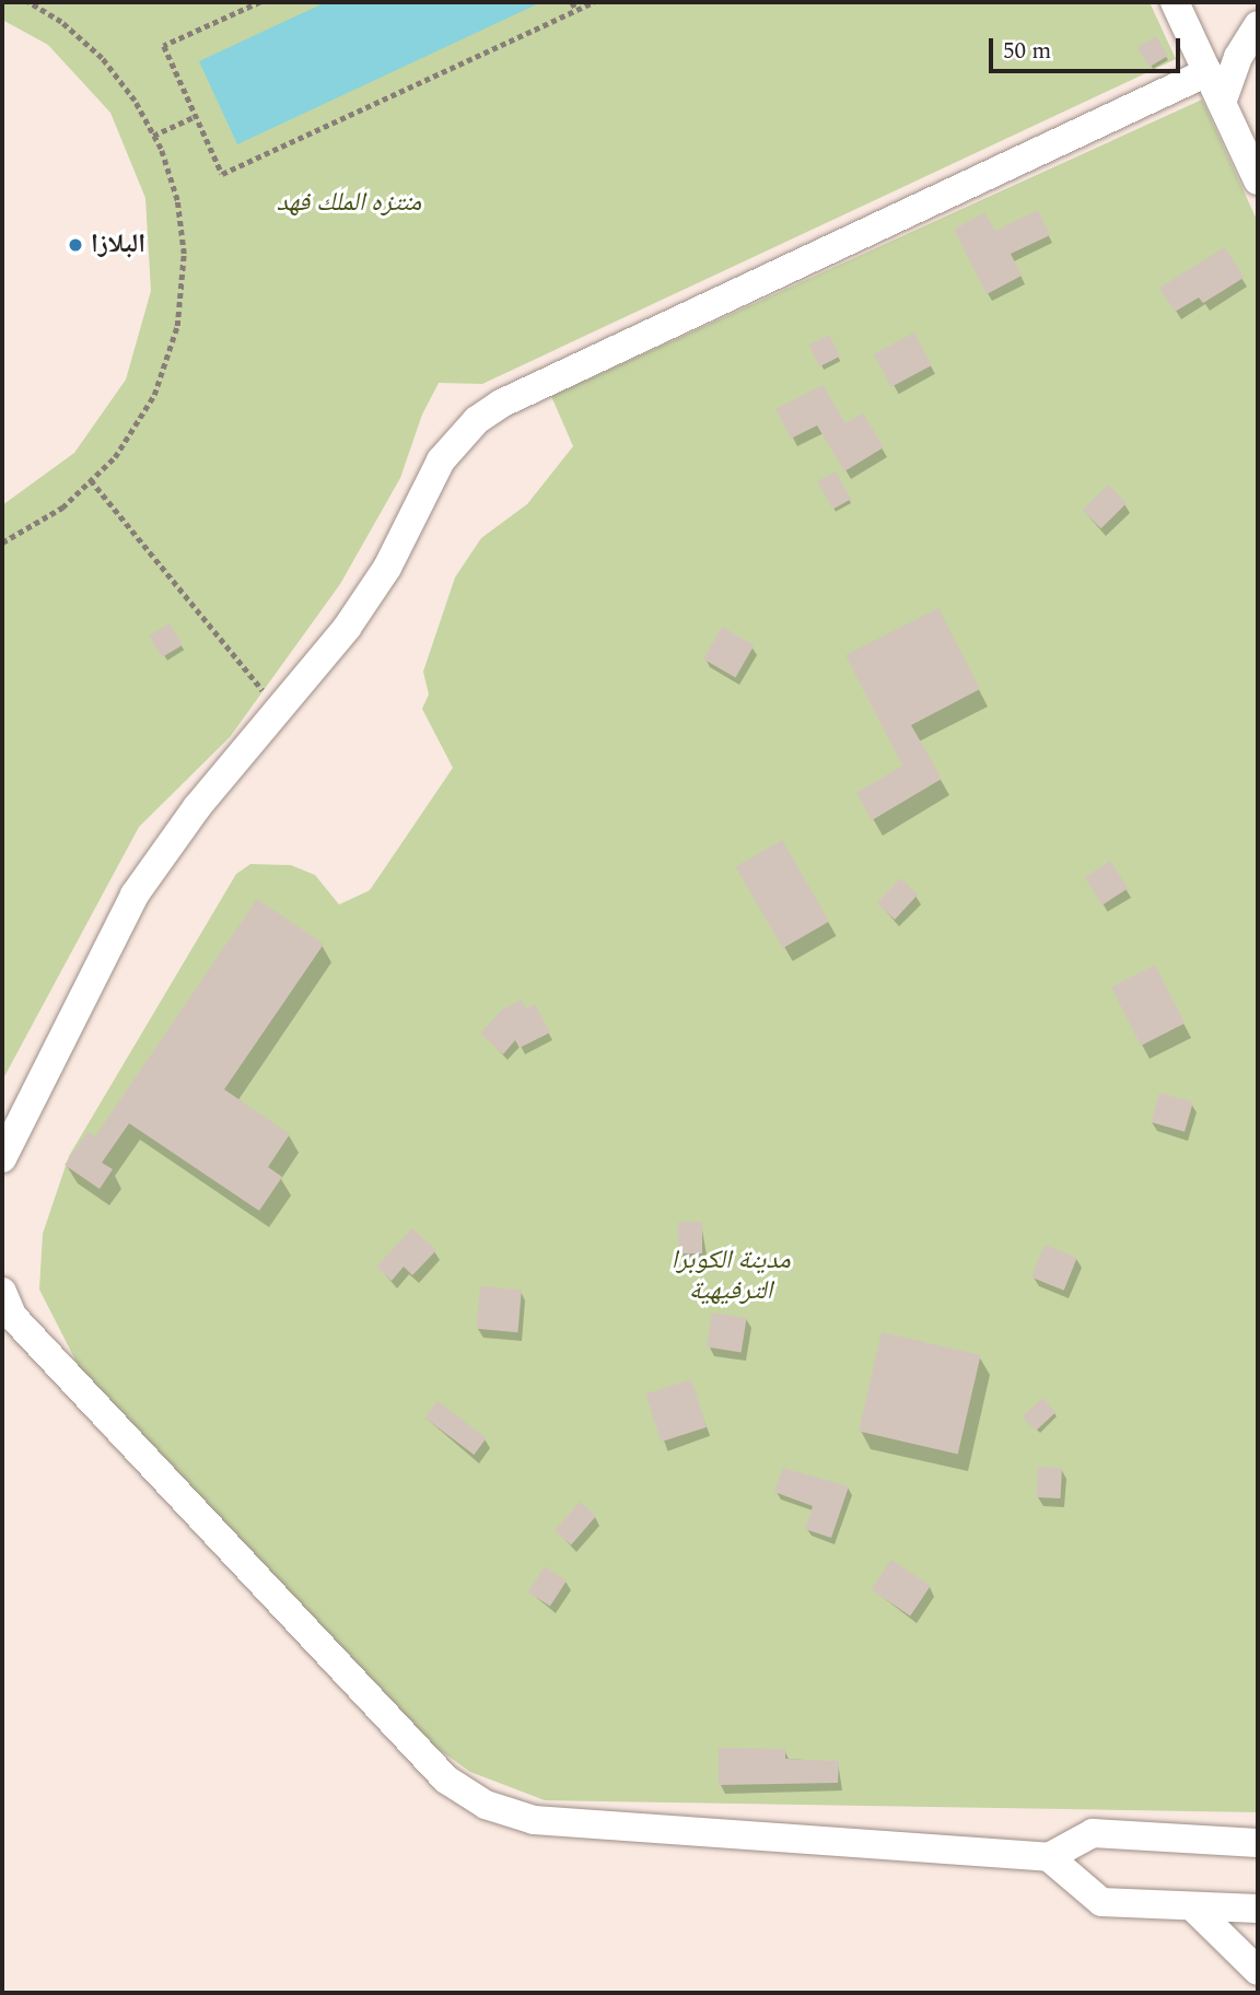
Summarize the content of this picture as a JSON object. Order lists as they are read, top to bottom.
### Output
{
  "parks": ["منتزه الملك فهد", "مدينة الكوبرا الترفيهية"],
  "places": ["البلازا"],
  "scale_bar": "50 m"
}
